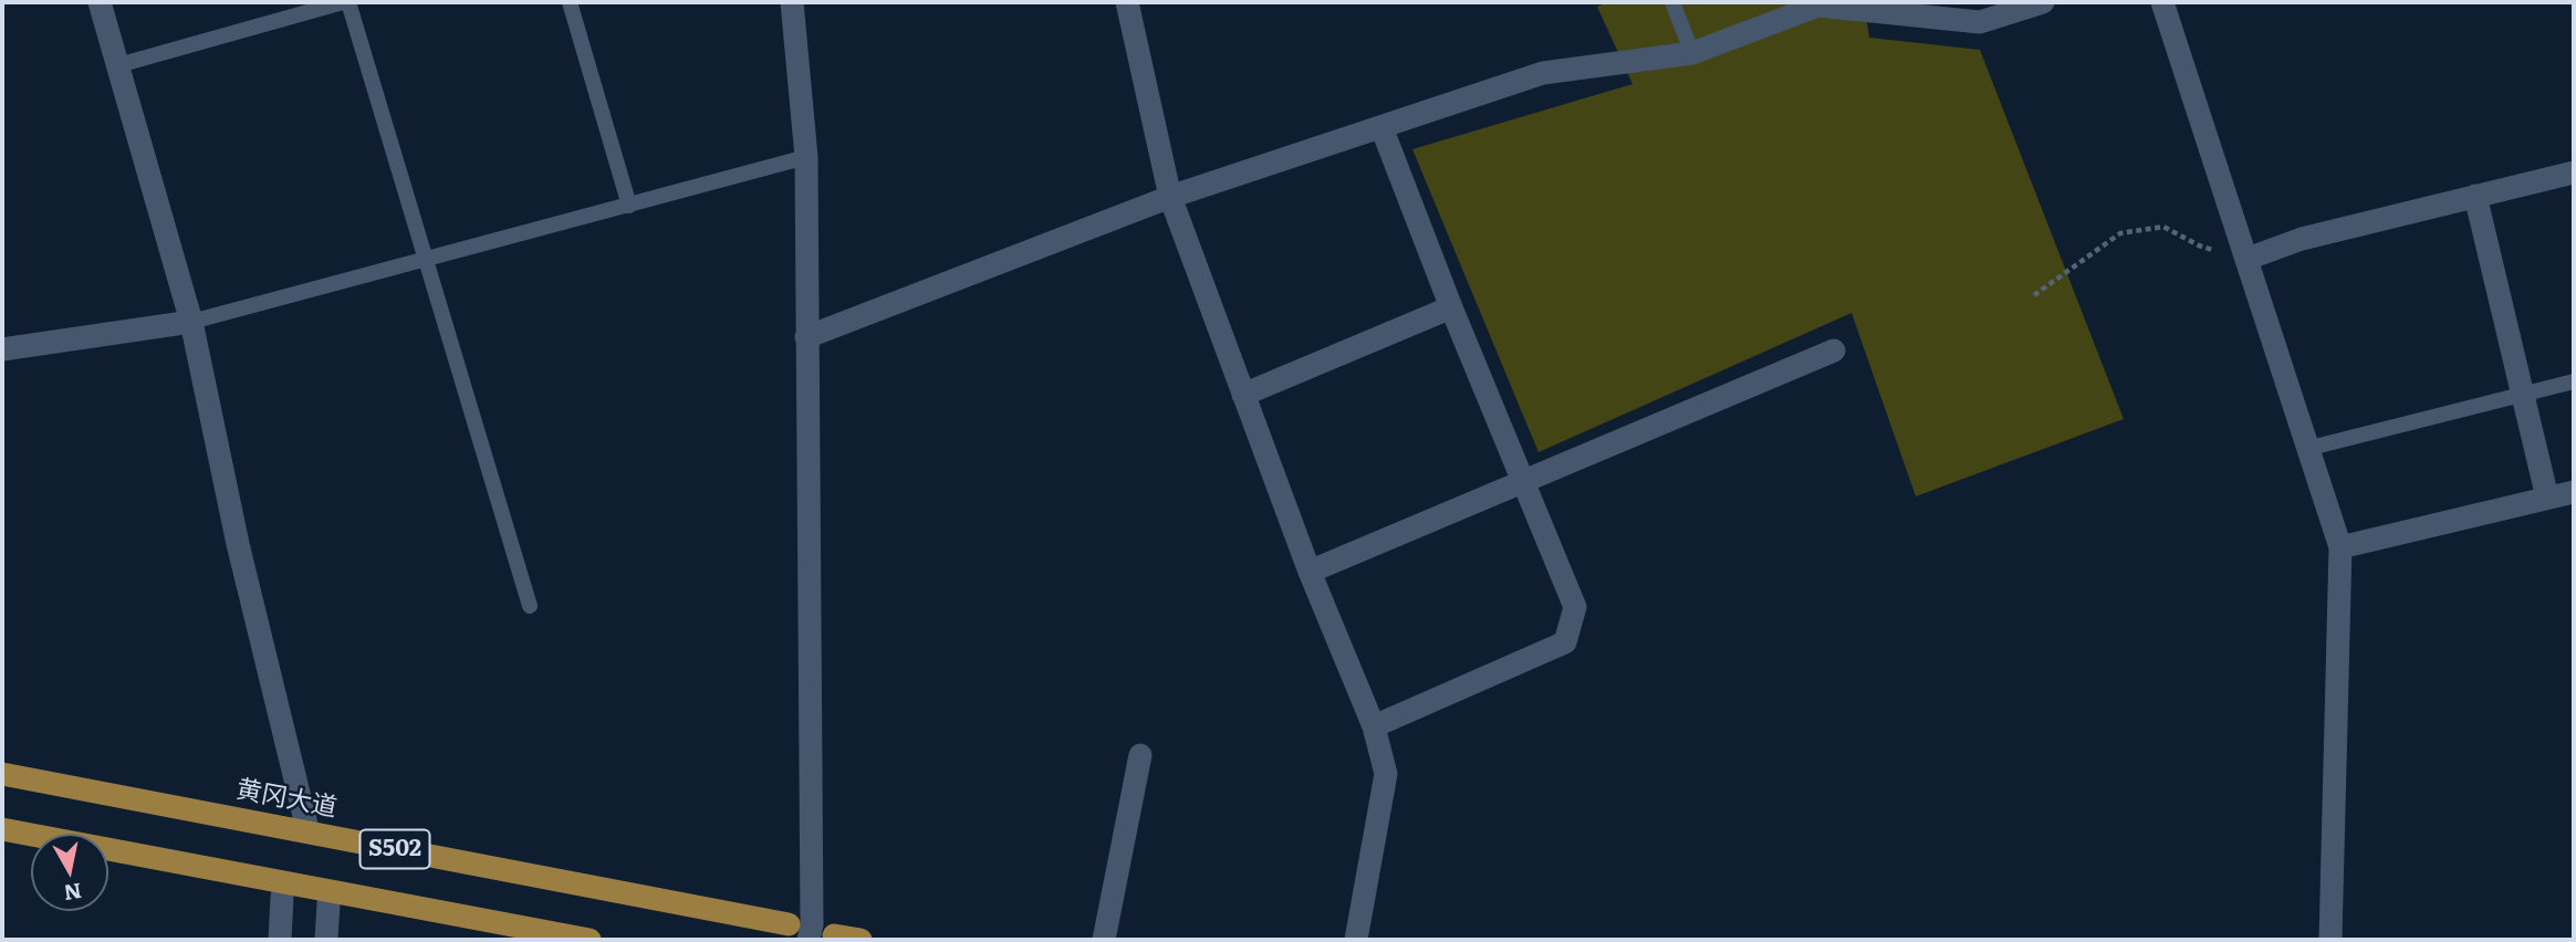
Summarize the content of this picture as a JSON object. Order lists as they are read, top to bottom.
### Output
{
  "streets": {
    "main road": ["黄冈大道", "S502"]
  },
  "north": "bottom"
}
